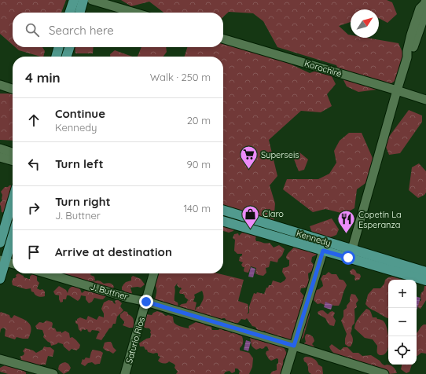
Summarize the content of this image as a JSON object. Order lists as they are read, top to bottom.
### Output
{
  "streets": {
    "main road": ["Kennedy"],
    "street": ["Korochiré", "J. Buttner", "Saturio Rios"]
  },
  "crossings": [
    ["J. Buttner", "Saturio Rios"]
  ],
  "places": {
    "supermarket": ["Superseis"],
    "shop": ["Claro"],
    "restaurant": ["Copetín La Esperanza"]
  },
  "north": "top right",
  "page": {
    "search": "Search here",
    "heading": ["4 min", "Walk · 250 m"],
    "list": [
      ["Continue", "Kennedy", "20 m"],
      ["Turn left", "90 m"],
      ["Turn right", "J. Buttner", "140 m"],
      "Arrive at destination"
    ],
    "map_buttons": ["+", "−"]
  }
}
